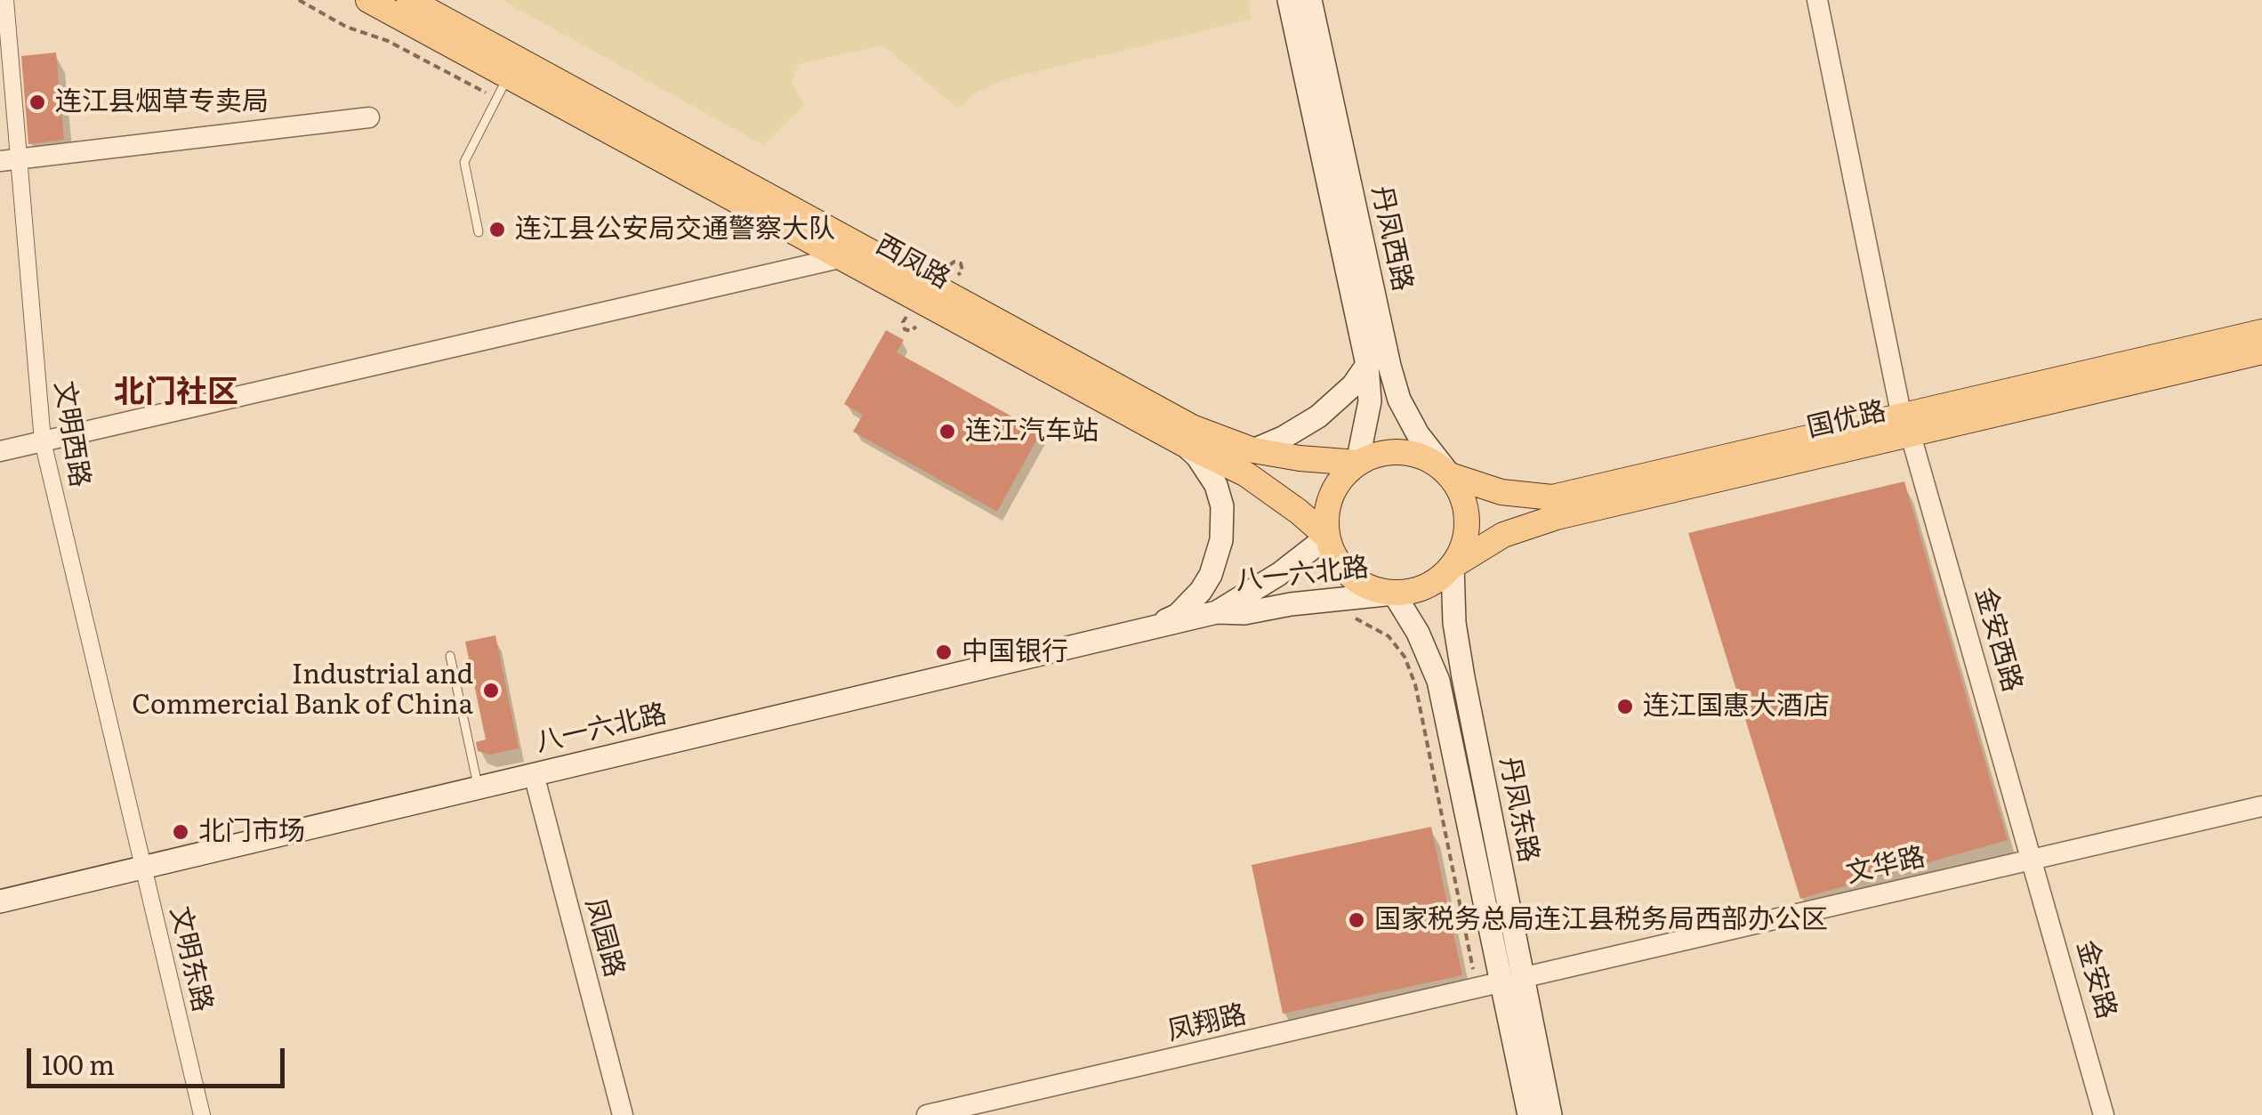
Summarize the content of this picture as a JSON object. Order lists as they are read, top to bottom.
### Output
{
  "streets": {
    "main road": [
      "丹凤西路",
      "西凤路",
      "国优路",
      "八一六北路",
      "丹凤东路"
    ],
    "street": [
      "文明西路",
      "金安西路",
      "文华路",
      "凤园路",
      "文明东路",
      "金安路",
      "凤翔路"
    ]
  },
  "crossings": [
    ["丹凤西路", "西凤路"],
    ["丹凤西路", "国优路"],
    ["丹凤西路", "八一六北路"],
    ["丹凤西路", "丹凤东路"],
    ["西凤路", "国优路"],
    ["西凤路", "八一六北路"],
    ["西凤路", "丹凤东路"],
    ["国优路", "八一六北路"],
    ["国优路", "金安西路"],
    ["国优路", "丹凤东路"],
    ["文明西路", "八一六北路"],
    ["文明西路", "文明东路"],
    ["八一六北路", "丹凤东路"],
    ["八一六北路", "凤园路"],
    ["八一六北路", "文明东路"],
    ["金安西路", "文华路"],
    ["金安西路", "金安路"],
    ["丹凤东路", "文华路"],
    ["丹凤东路", "凤翔路"],
    ["文华路", "金安路"],
    ["文华路", "凤翔路"]
  ],
  "districts": ["北门社区"],
  "places": [
    "连江县烟草专卖局",
    "连江县公安局交通警察大队",
    "连江汽车站",
    "中国银行",
    "Industrial and Commercial Bank of China",
    "连江国惠大酒店",
    "北门市场",
    "国家税务总局连江县税务局西部办公区"
  ],
  "scale_bar": "100 m"
}
